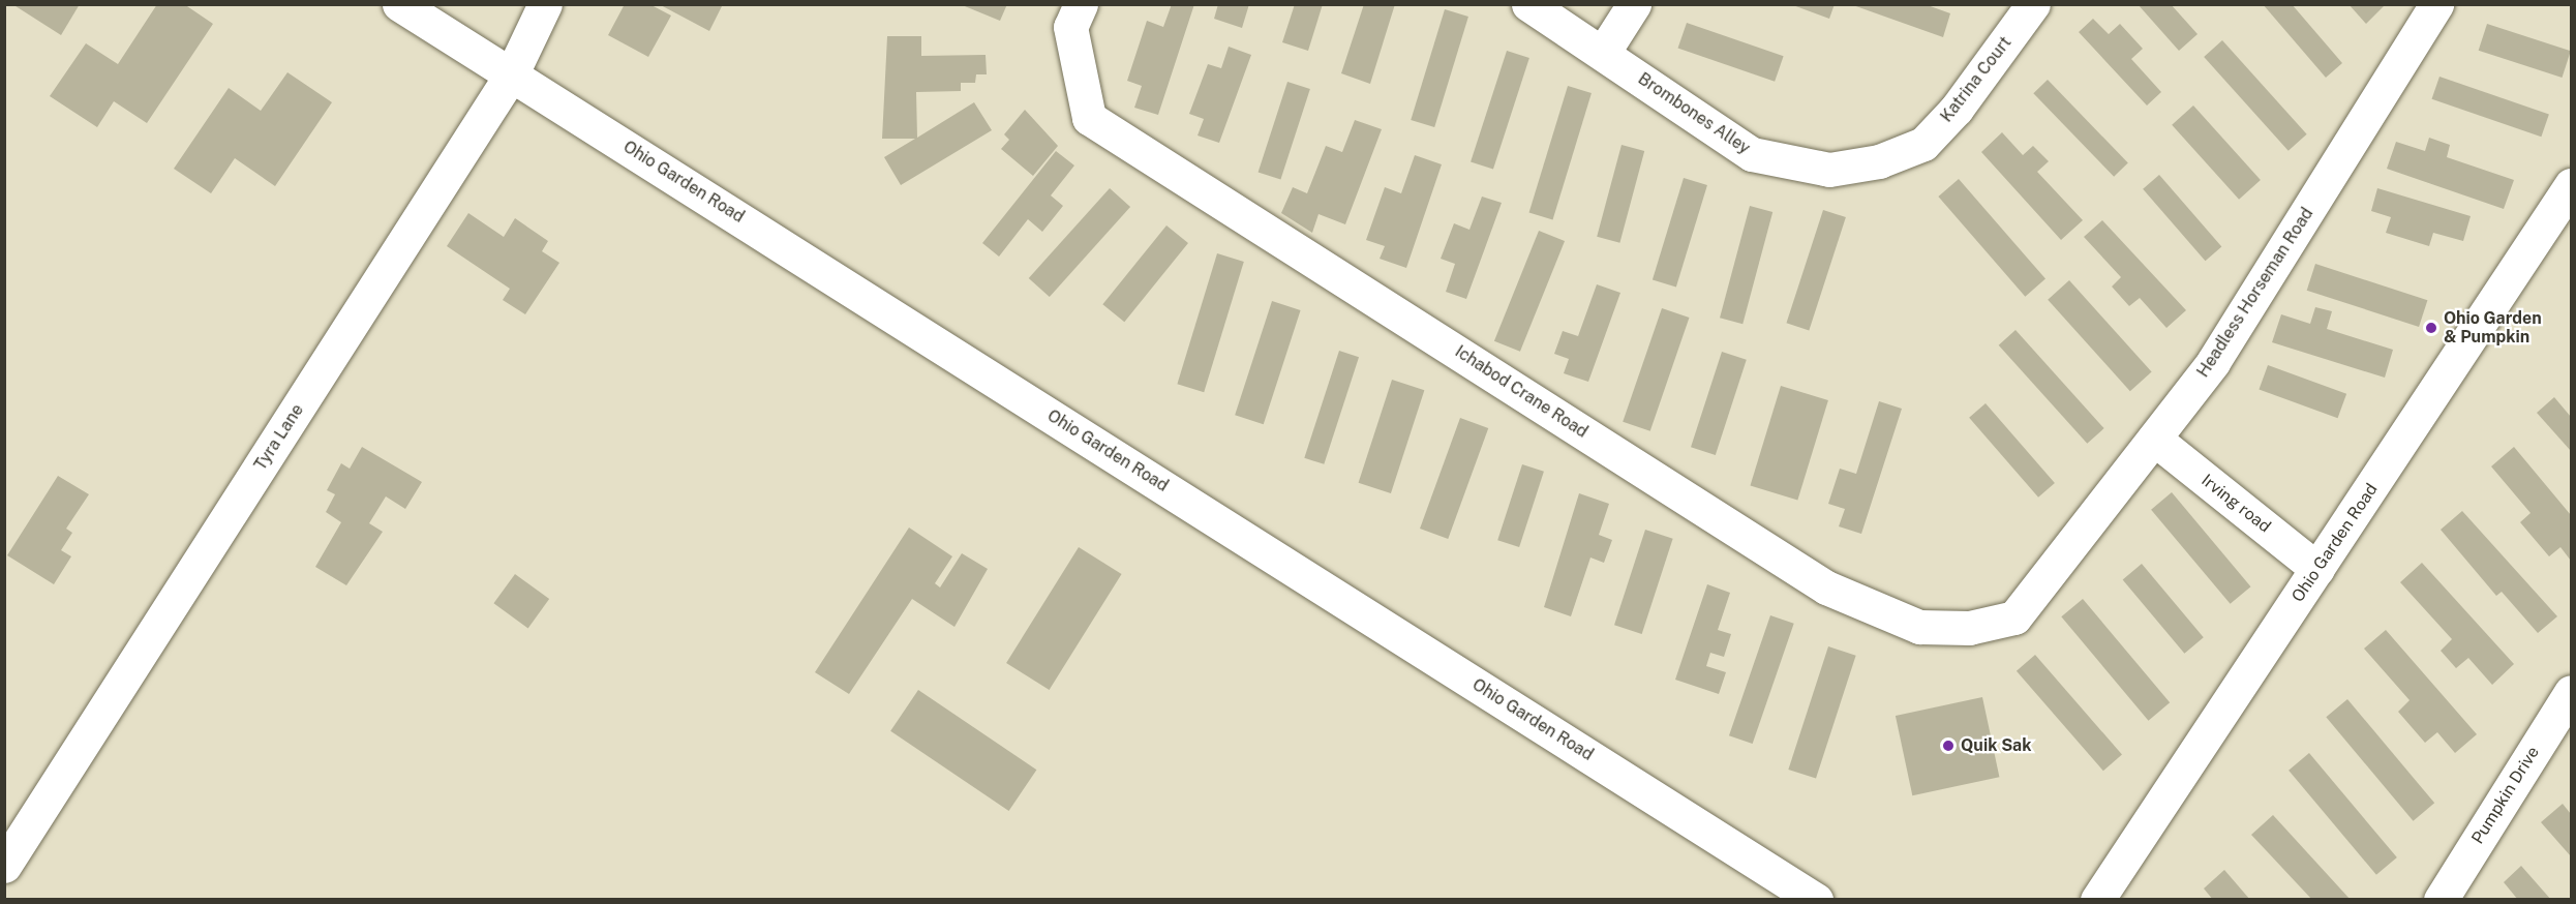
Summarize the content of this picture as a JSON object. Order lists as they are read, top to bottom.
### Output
{
  "streets": {
    "street": [
      "Katrina Court",
      "Brombones Alley",
      "Ohio Garden Road",
      "Headless Horseman Road",
      "Ichabod Crane Road",
      "Tyra Lane",
      "Irving road",
      "Pumpkin Drive"
    ]
  },
  "crossings": [
    ["Katrina Court", "Brombones Alley"],
    ["Ohio Garden Road", "Tyra Lane"],
    ["Ohio Garden Road", "Irving road"],
    ["Headless Horseman Road", "Ichabod Crane Road"],
    ["Headless Horseman Road", "Irving road"]
  ],
  "places": ["Ohio Garden & Pumpkin", "Quik Sak"]
}
